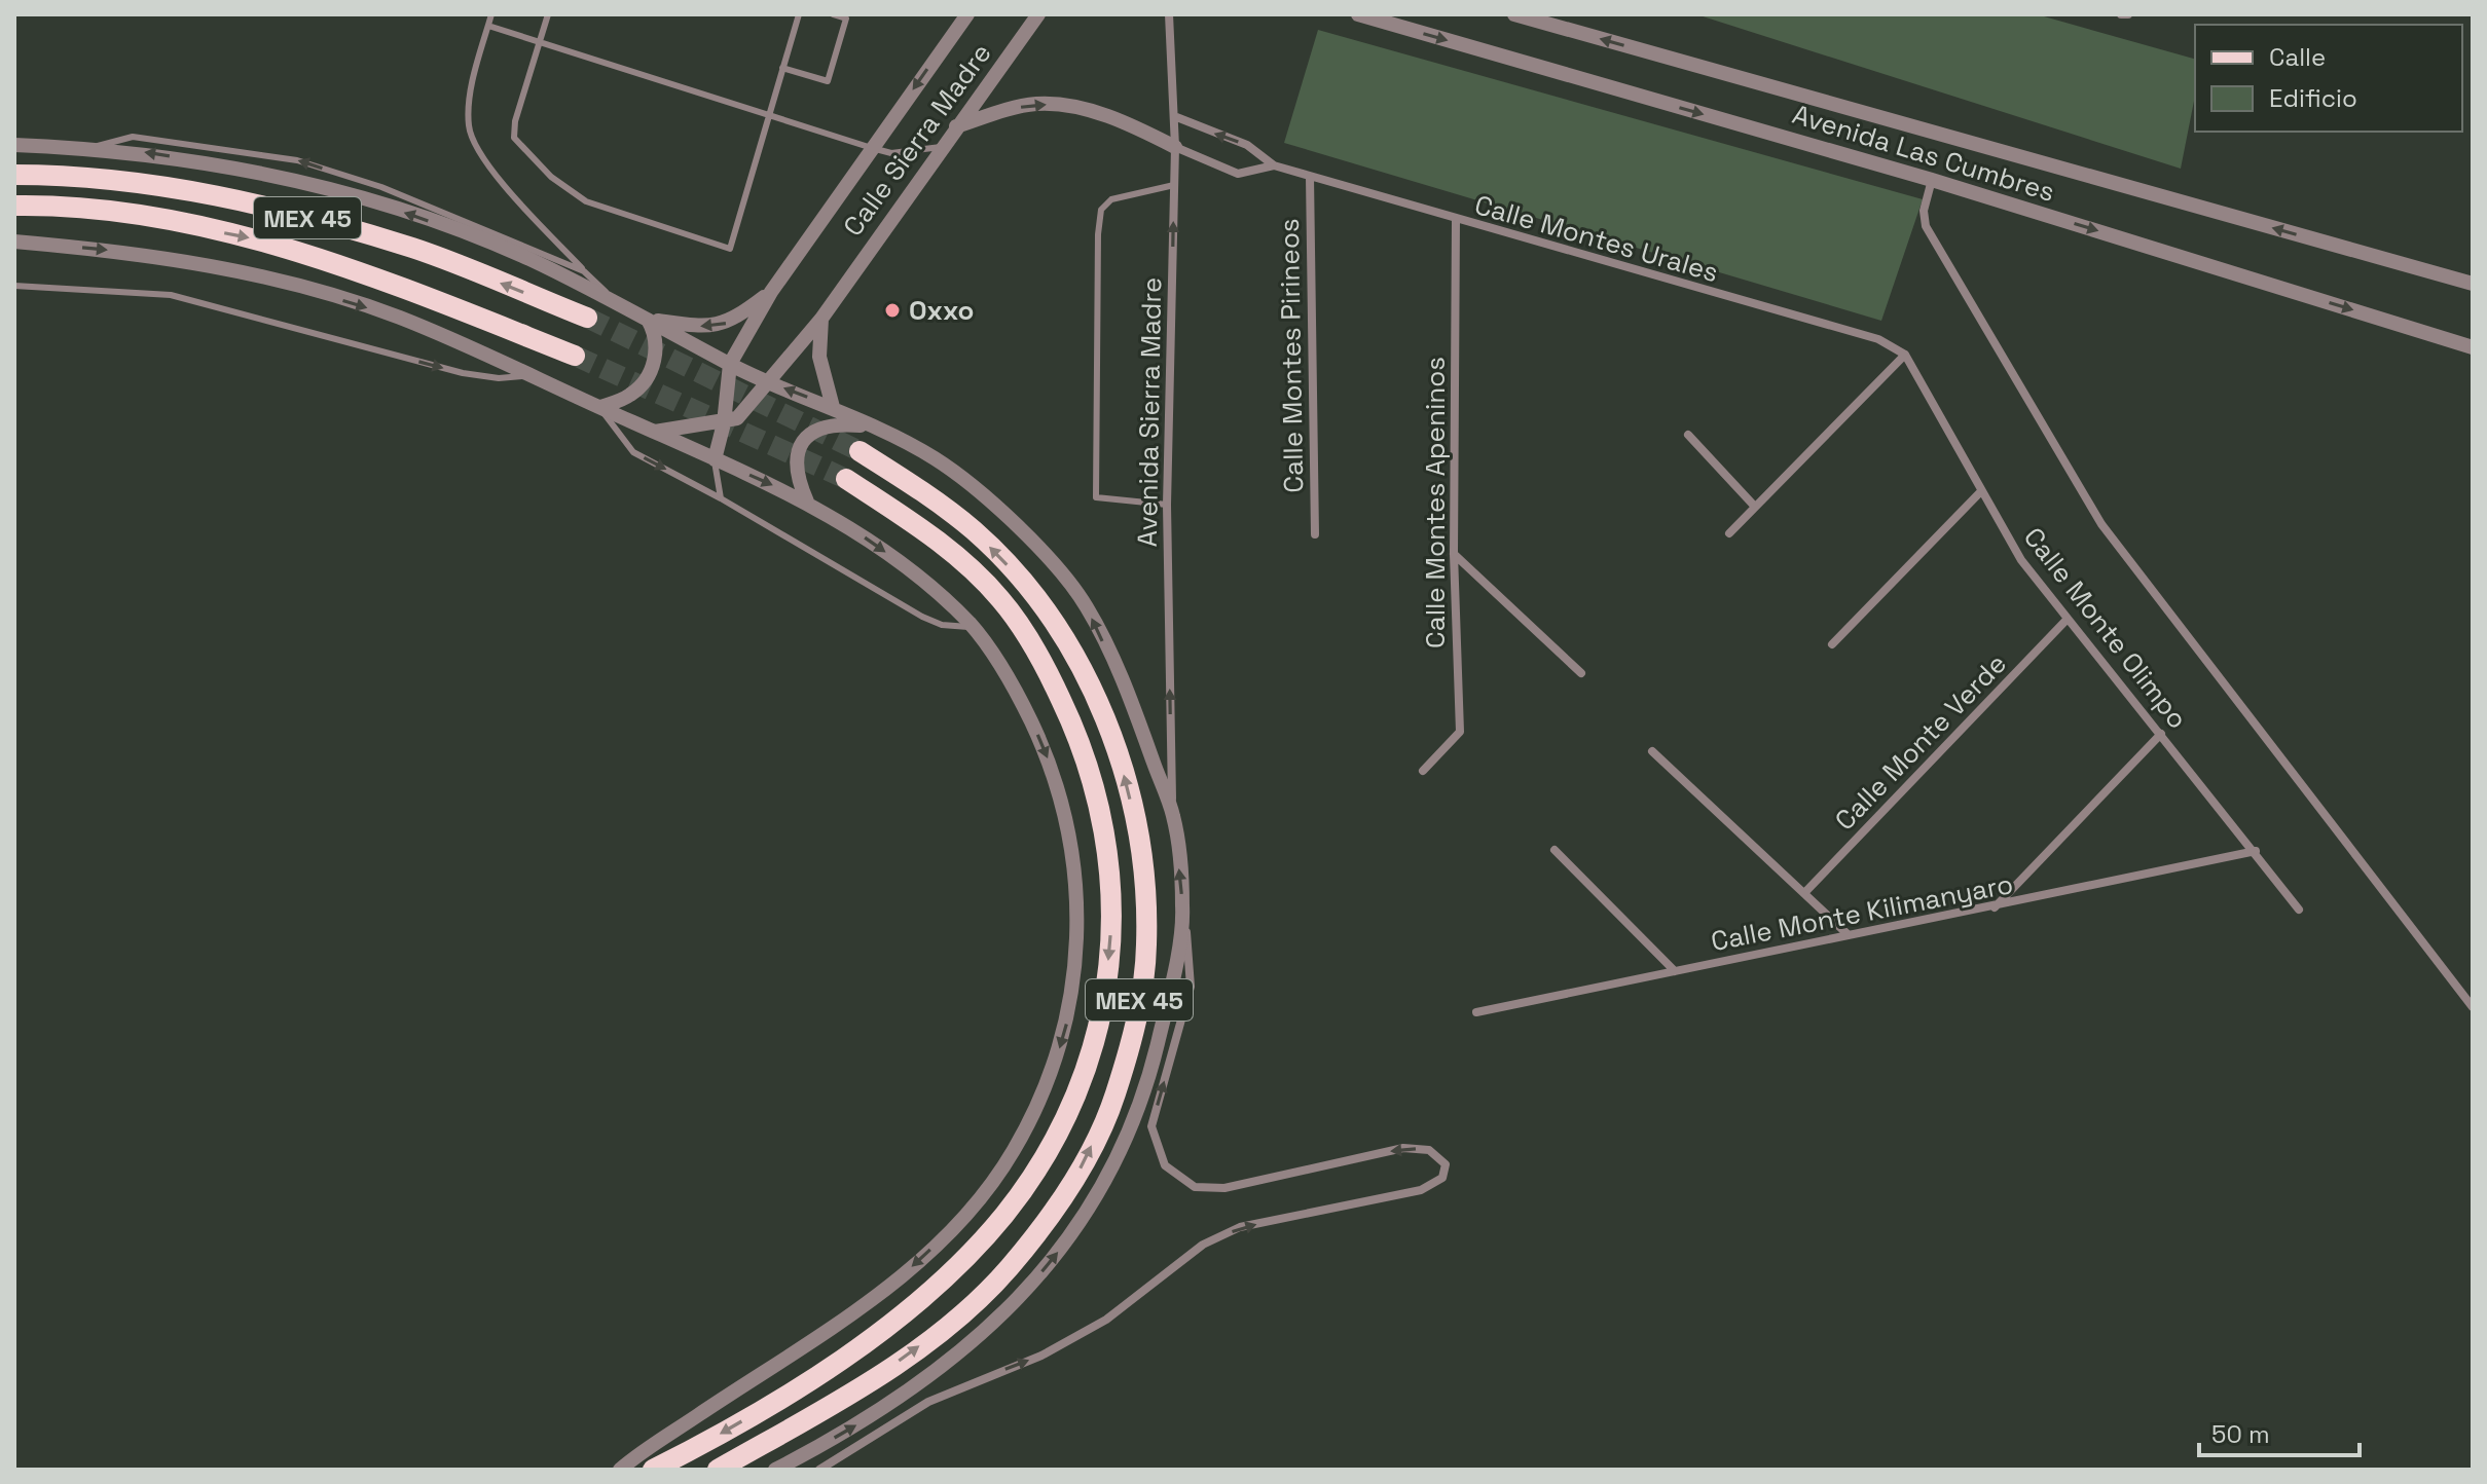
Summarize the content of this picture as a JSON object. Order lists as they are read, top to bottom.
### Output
{
  "streets": {
    "main road": ["MEX 45"],
    "street": [
      "Calle Sierra Madre",
      "Avenida Las Cumbres",
      "Calle Montes Urales",
      "Calle Montes Pirineos",
      "Avenida Sierra Madre",
      "Calle Montes Apeninos",
      "Calle Monte Olimpo",
      "Calle Monte Verde",
      "Calle Monte Kilimanyaro"
    ]
  },
  "crossings": [
    ["Calle Montes Urales", "Calle Montes Pirineos"],
    ["Calle Montes Urales", "Avenida Sierra Madre"],
    ["Calle Montes Urales", "Calle Montes Apeninos"],
    ["Calle Montes Urales", "Calle Monte Olimpo"],
    ["Calle Monte Olimpo", "Calle Monte Verde"],
    ["Calle Monte Olimpo", "Calle Monte Kilimanyaro"]
  ],
  "one_way": ["Avenida Sierra Madre"],
  "places": ["Oxxo"],
  "legend": ["Calle", "Edificio"],
  "scale_bar": "50 m"
}
